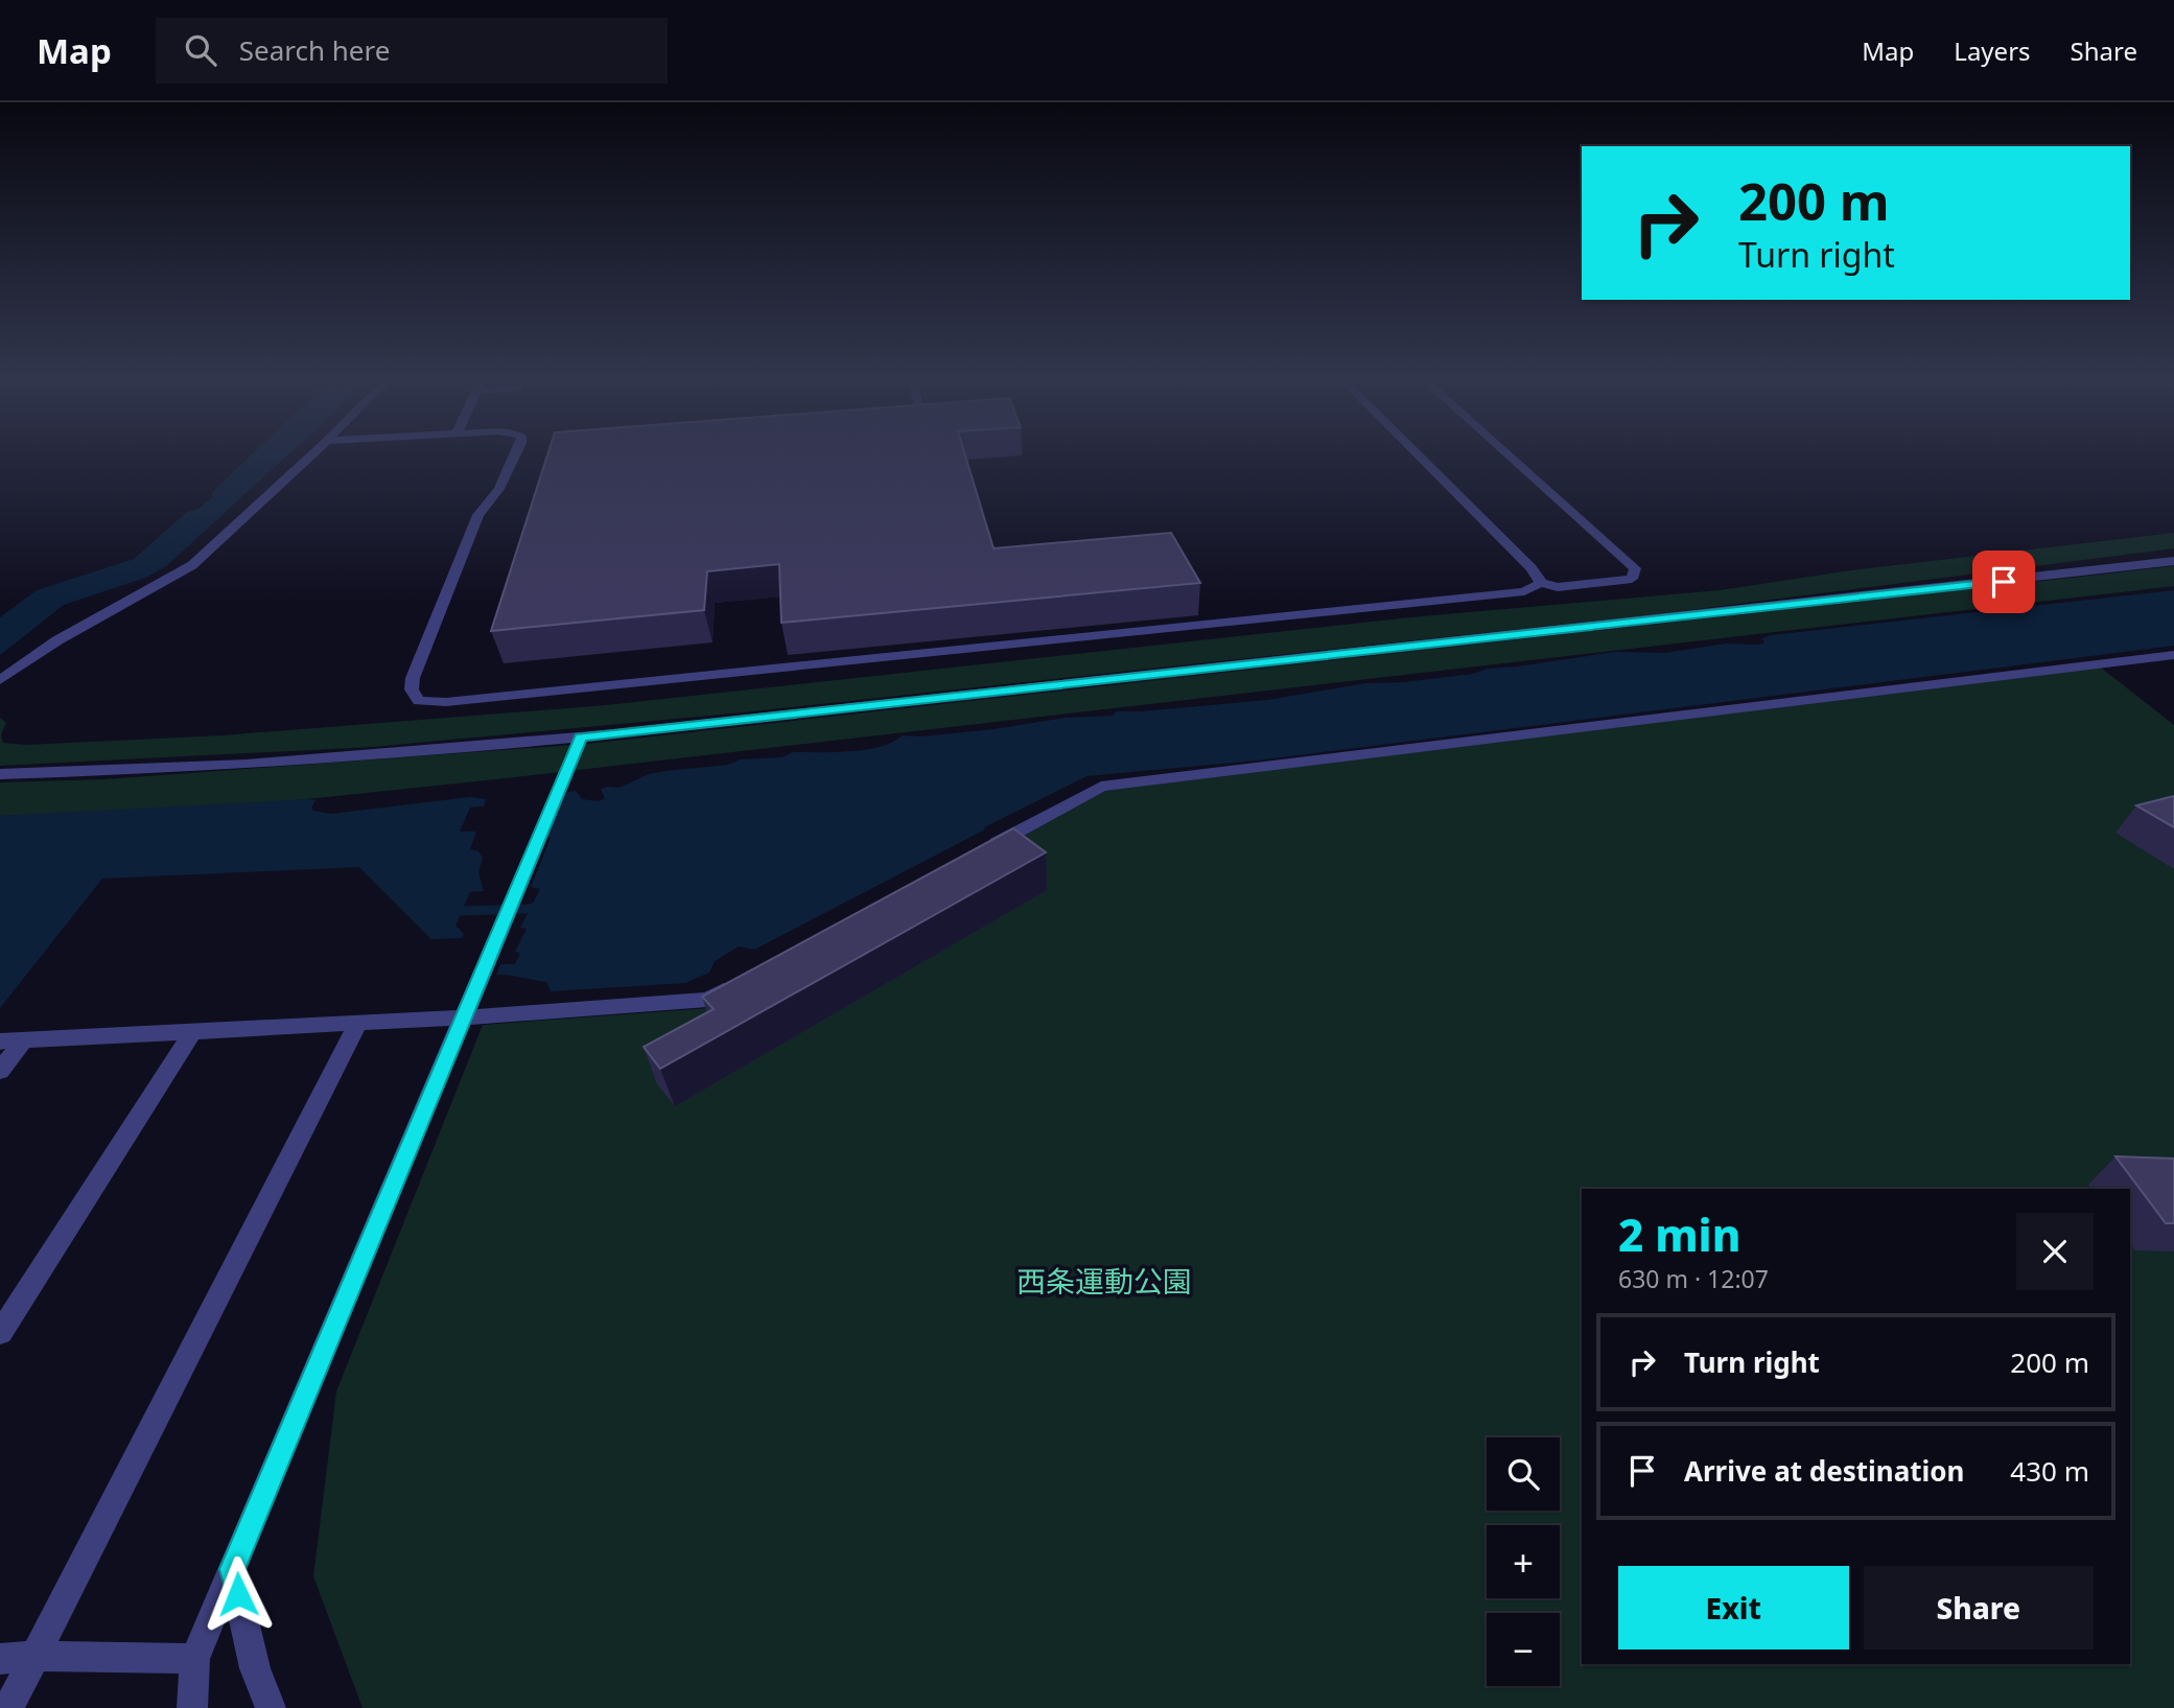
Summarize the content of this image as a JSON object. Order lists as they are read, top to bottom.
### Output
{
  "parks": ["西条運動公園"],
  "page": {
    "header": "Map",
    "search": "Search here",
    "nav": ["Map", "Layers", "Share"],
    "turn": ["200 m", "Turn right"],
    "heading": ["2 min", "630 m · 12:07"],
    "list": [
      {
        "name": "Turn right",
        "value": "200 m"
      },
      {
        "name": "Arrive at destination",
        "value": "430 m"
      }
    ],
    "map_buttons": ["+", "−"],
    "buttons": ["Exit", "Share"]
  }
}
